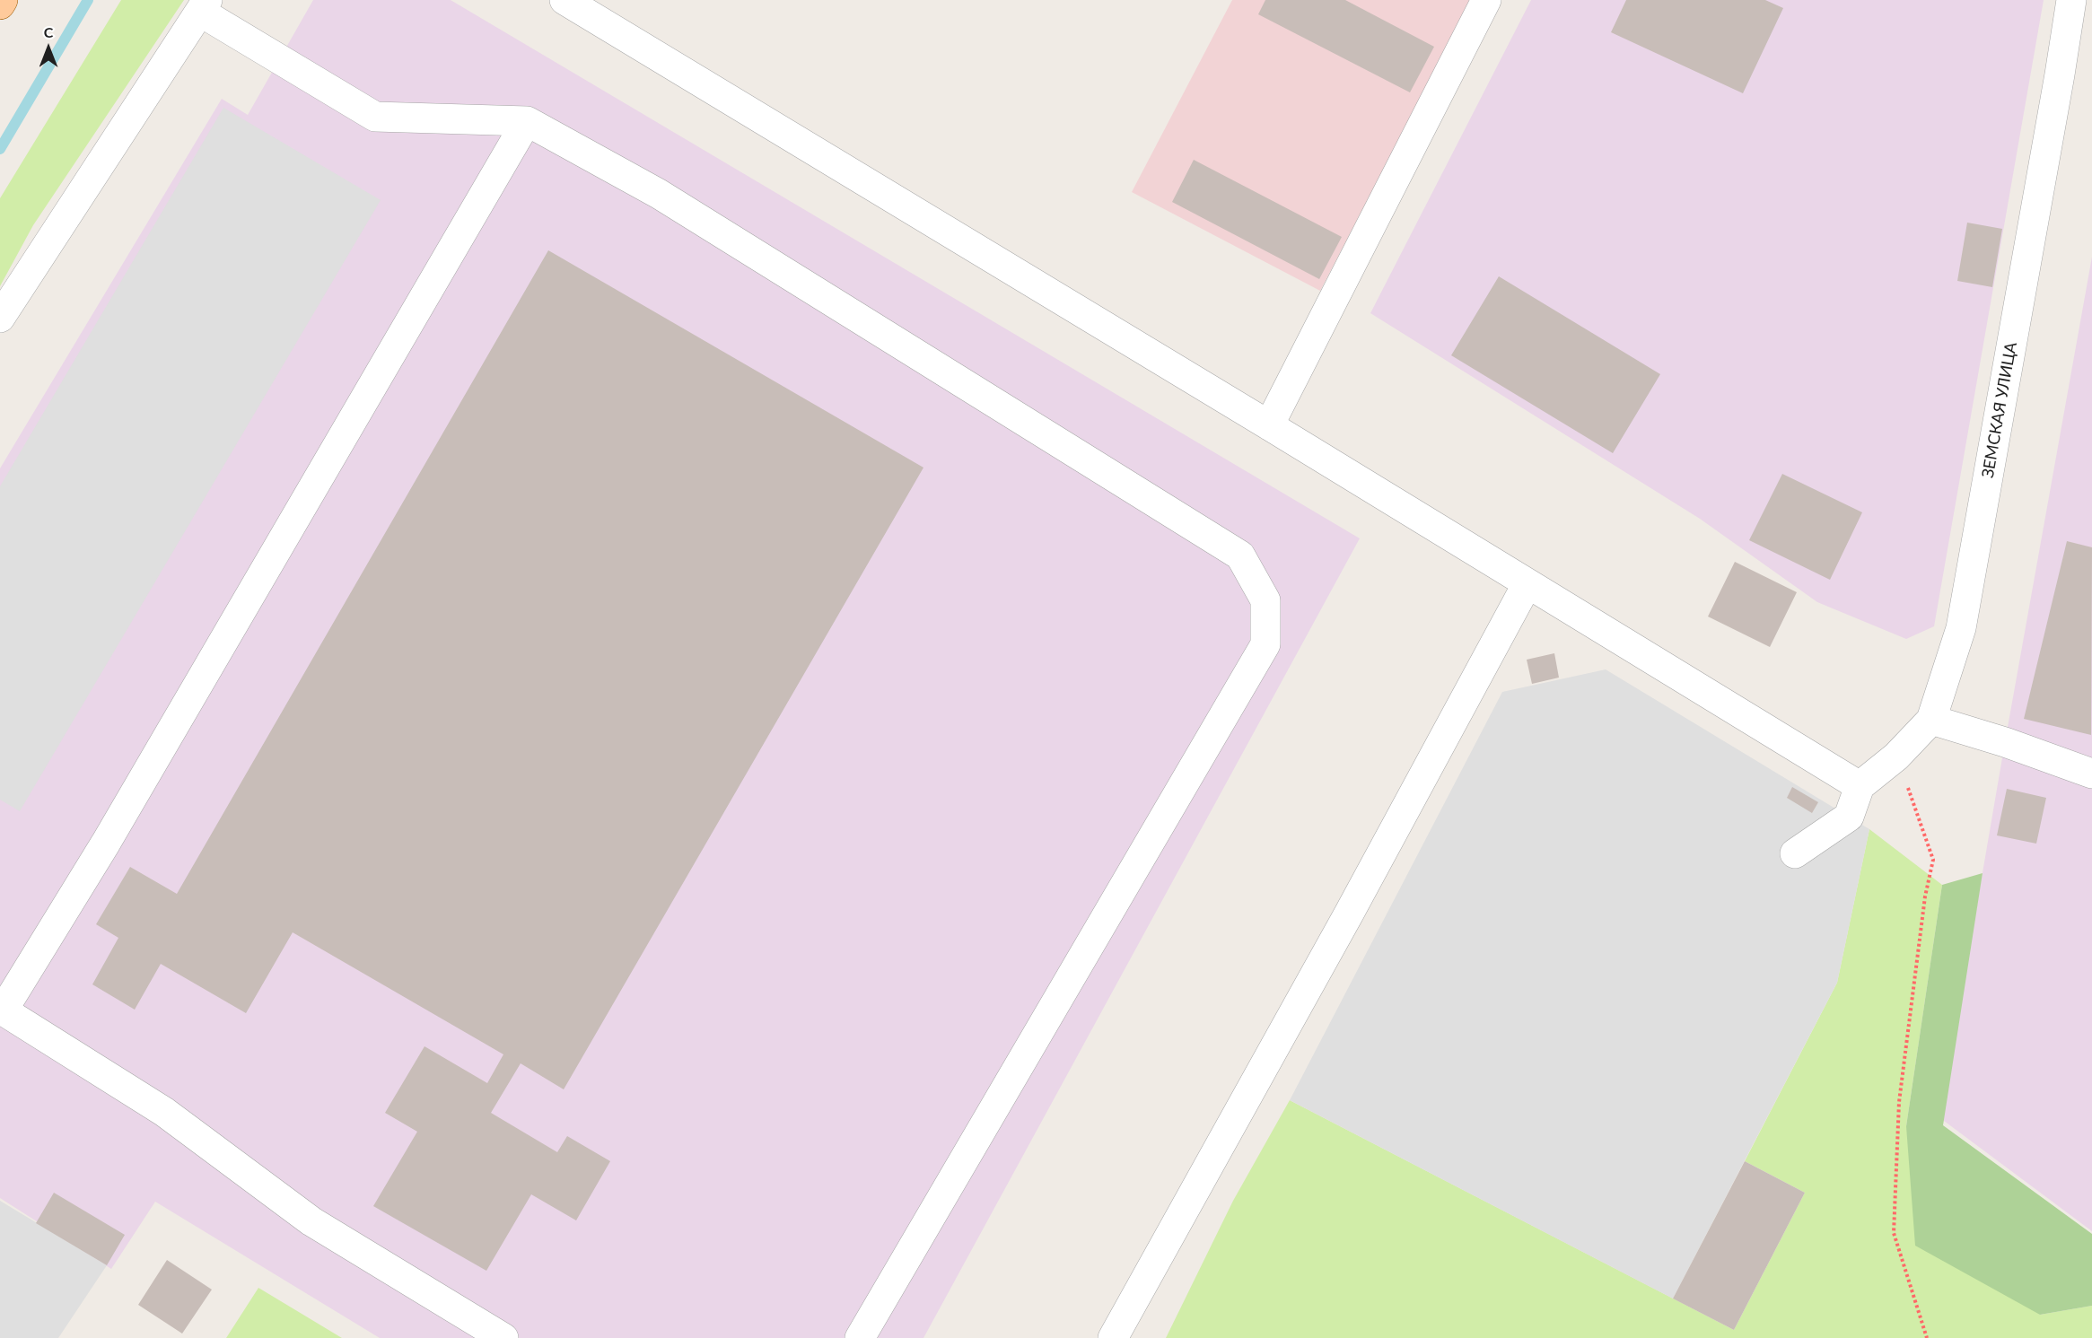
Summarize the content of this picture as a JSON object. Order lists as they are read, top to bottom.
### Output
{
  "streets": {
    "street": ["ЗЕМСКАЯ УЛИЦА"]
  },
  "north": "top"
}
